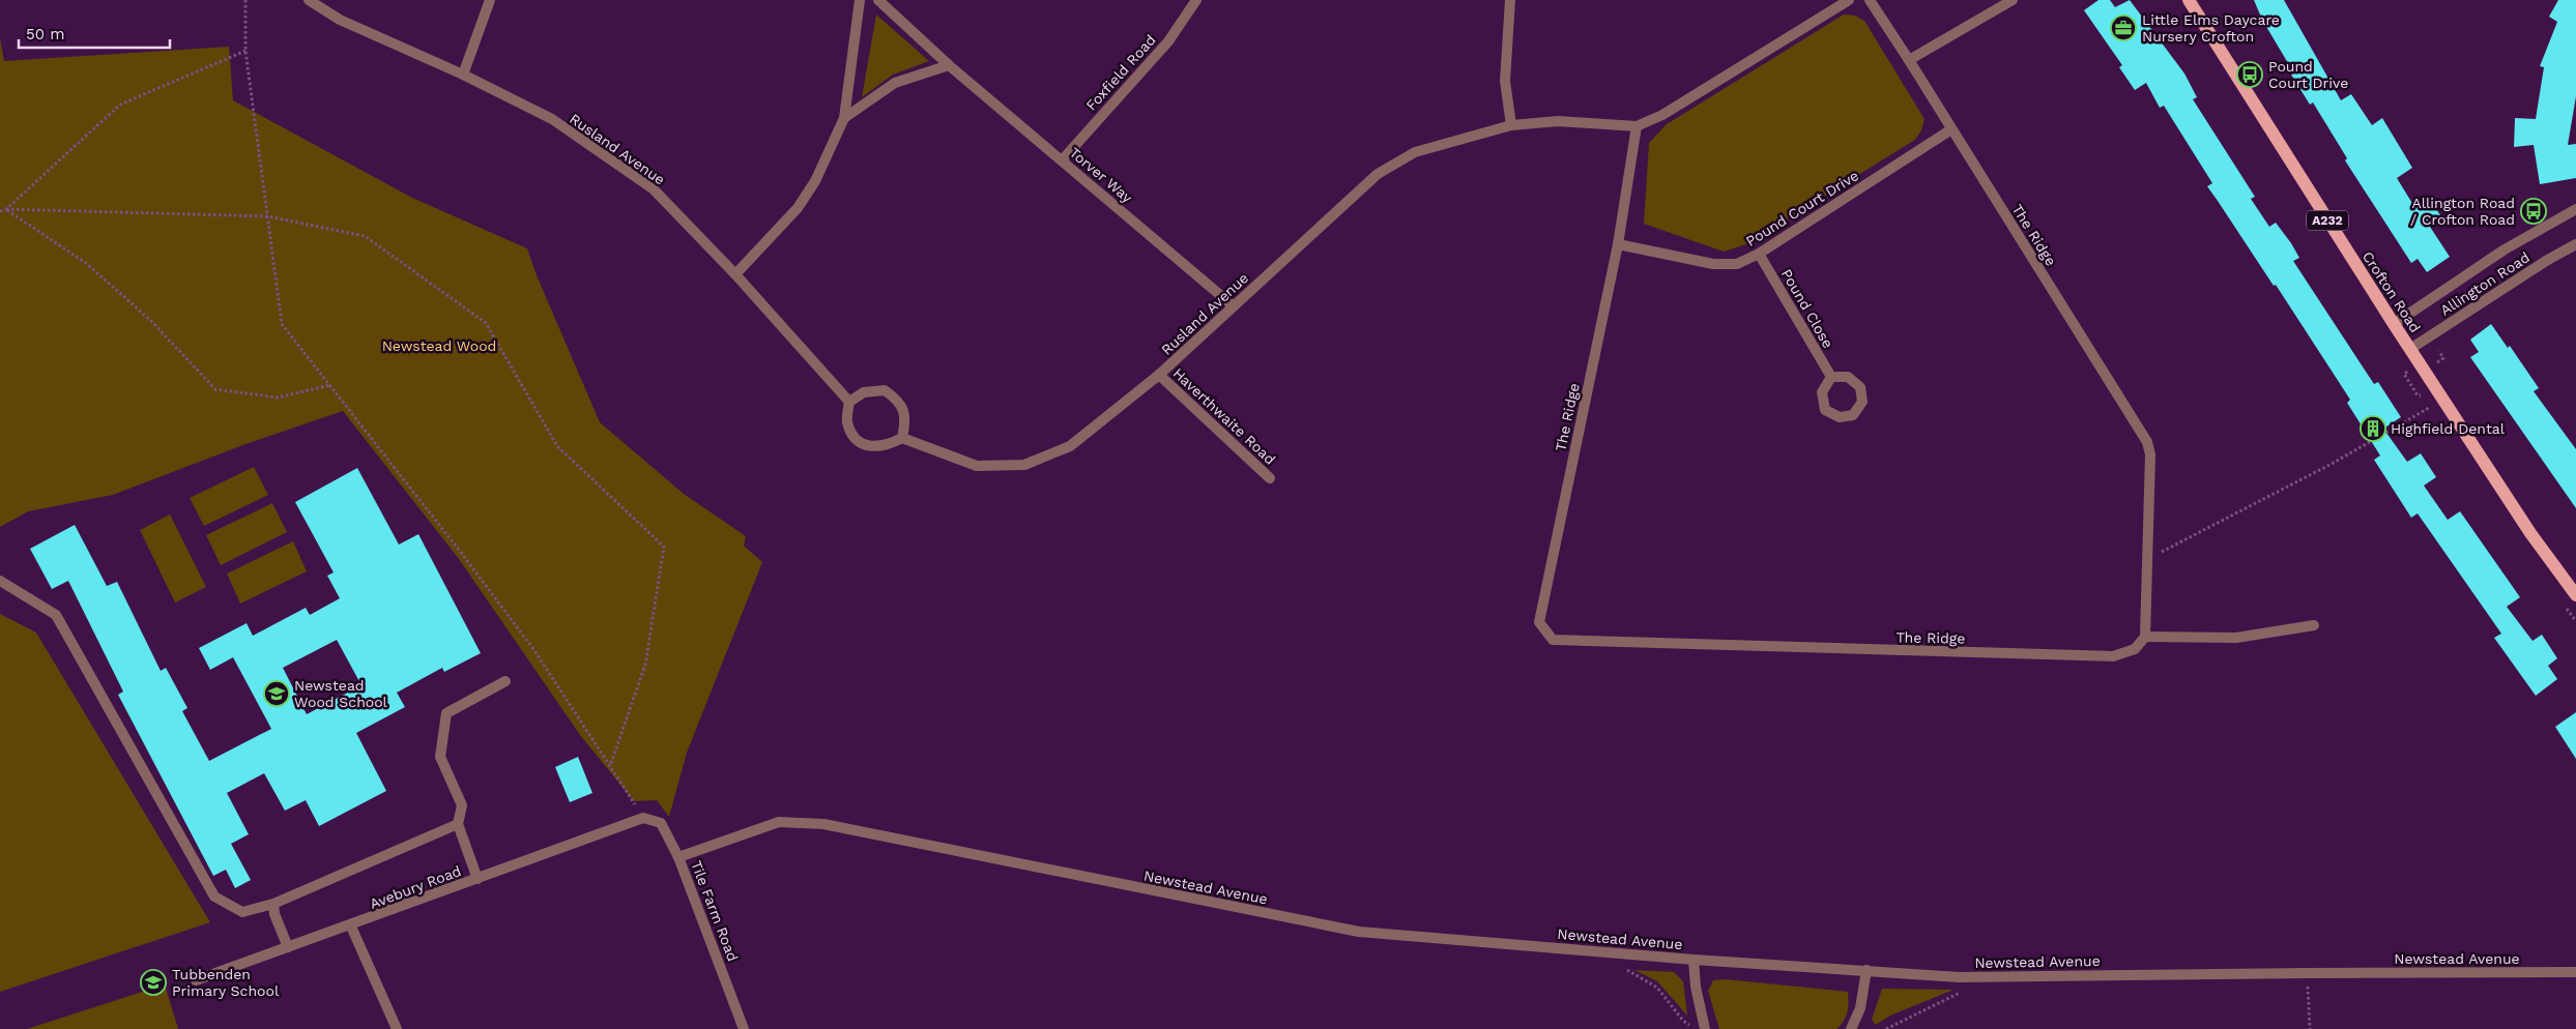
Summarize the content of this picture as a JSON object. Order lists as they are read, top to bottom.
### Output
{
  "streets": {
    "main road": ["A232", "Crofton Road"],
    "street": [
      "Foxfield Road",
      "Rusland Avenue",
      "Torver Way",
      "Pound Court Drive",
      "The Ridge",
      "Allington Road",
      "Pound Close",
      "Haverthwaite Road",
      "Avebury Road",
      "Newstead Avenue",
      "Tile Farm Road"
    ]
  },
  "crossings": [
    ["Foxfield Road", "Torver Way"],
    ["Rusland Avenue", "Torver Way"],
    ["Rusland Avenue", "Haverthwaite Road"],
    ["Pound Court Drive", "The Ridge"],
    ["Pound Court Drive", "Pound Close"],
    ["Allington Road", "Crofton Road"],
    ["Avebury Road", "Tile Farm Road"],
    ["Newstead Avenue", "Tile Farm Road"]
  ],
  "parks": ["Newstead Wood"],
  "places": {
    "office": ["Little Elms Daycare Nursery Crofton"],
    "bus stop": ["Pound Court Drive", "Allington Road / Crofton Road"],
    "building": ["Highfield Dental"],
    "school or university": ["Newstead Wood School", "Tubbenden Primary School"]
  },
  "scale_bar": "50 m"
}
